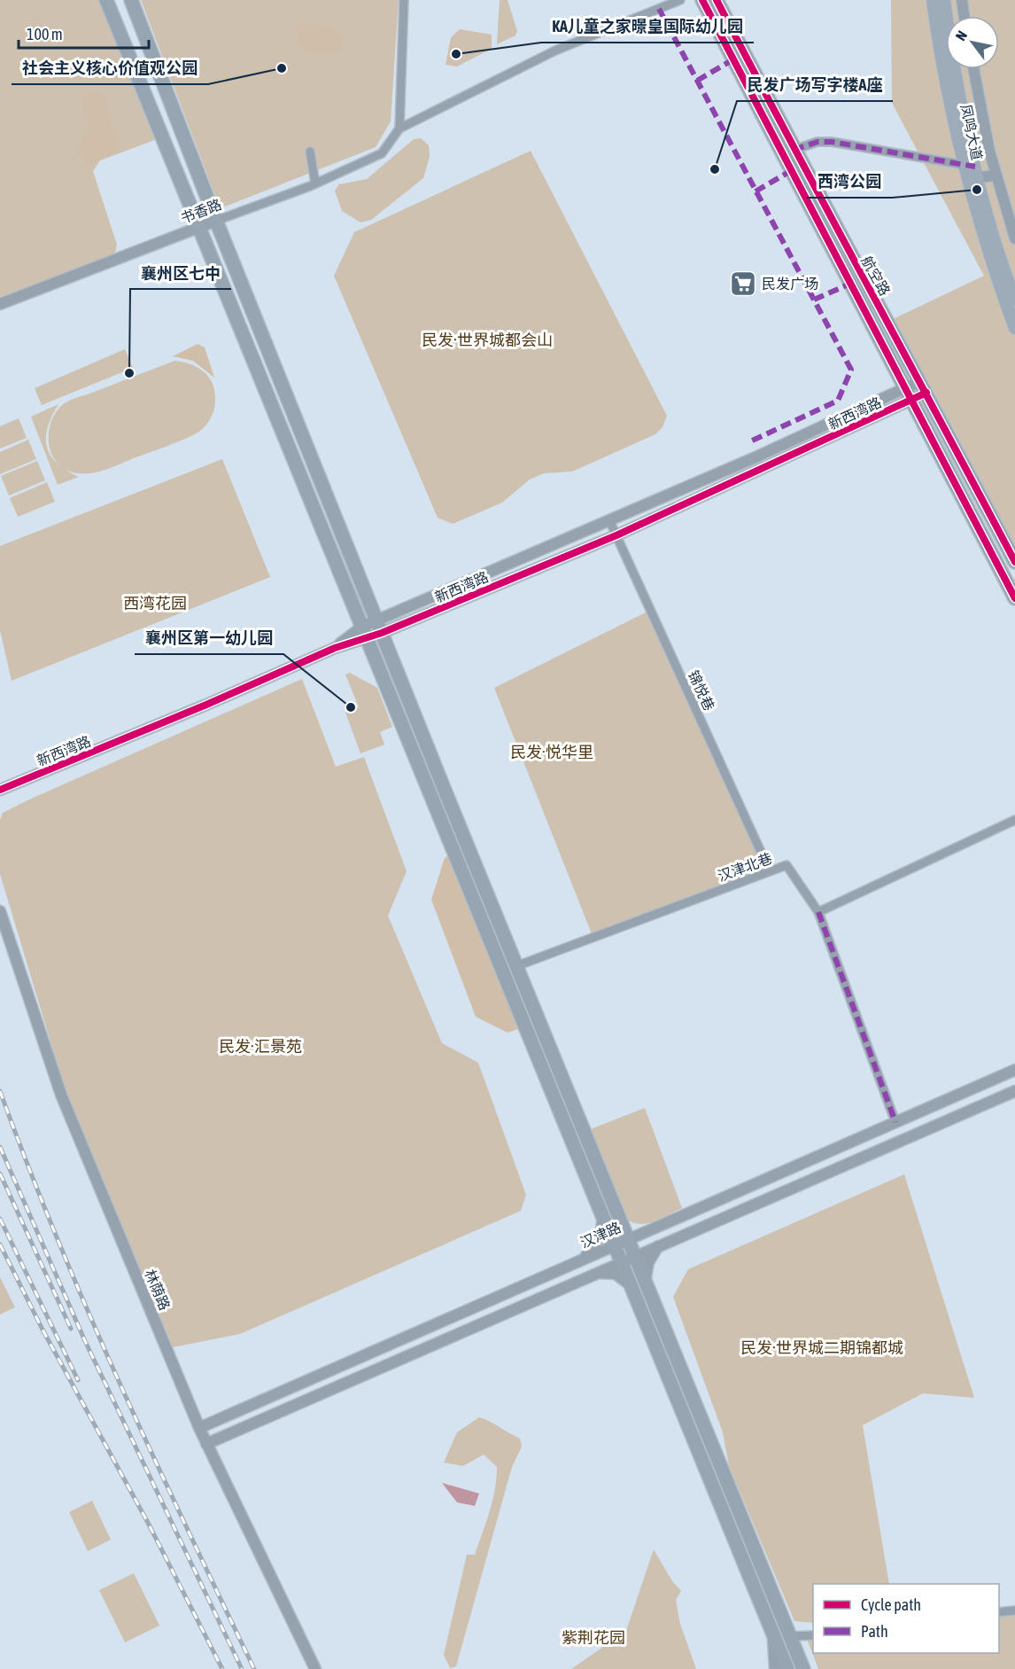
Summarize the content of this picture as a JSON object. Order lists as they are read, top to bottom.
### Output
{
  "streets": {
    "main road": ["凤鸣大道", "航空路"],
    "street": [
      "书香路",
      "新西湾路",
      "锦悦巷",
      "汉津北巷",
      "汉津路",
      "林荫路"
    ]
  },
  "crossings": [
    ["航空路", "新西湾路"],
    ["新西湾路", "锦悦巷"],
    ["锦悦巷", "汉津北巷"],
    ["汉津路", "林荫路"]
  ],
  "districts": [
    "民发·世界城都会山",
    "西湾花园",
    "民发·悦华里",
    "民发·汇景苑",
    "民发·世界城二期锦都城",
    "紫荆花园"
  ],
  "places": {
    "other": [
      "KA儿童之家暻皇国际幼儿园",
      "社会主义核心价值观公园",
      "民发广场写字楼A座",
      "西湾公园",
      "襄州区七中",
      "襄州区第一幼儿园"
    ],
    "supermarket": ["民发广场"]
  },
  "legend": ["Cycle path", "Path"],
  "scale_bar": "100 m",
  "north": "top left"
}
